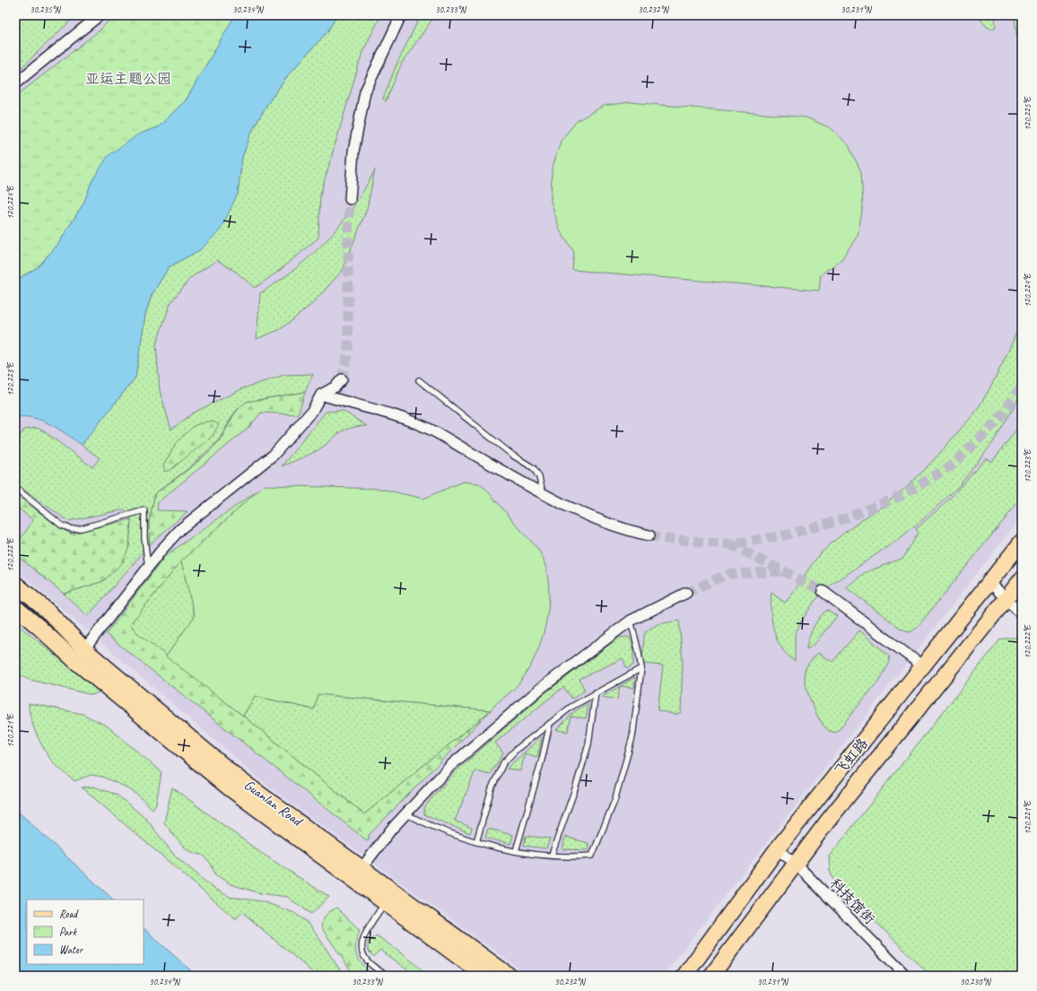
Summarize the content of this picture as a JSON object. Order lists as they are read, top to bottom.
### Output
{
  "streets": {
    "main road": ["飞虹路", "Guanlan Road"],
    "street": ["科技馆街"]
  },
  "crossings": [
    ["飞虹路", "科技馆街"]
  ],
  "parks": ["亚运主题公园"],
  "legend": ["Road", "Park", "Water"],
  "coordinates": [
    "30.235°N",
    "30.234°N",
    "30.233°N",
    "30.232°N",
    "30.231°N",
    "120.225°E",
    "120.224°E",
    "120.223°E",
    "120.222°E",
    "120.221°E",
    "30.230°N"
  ]
}
